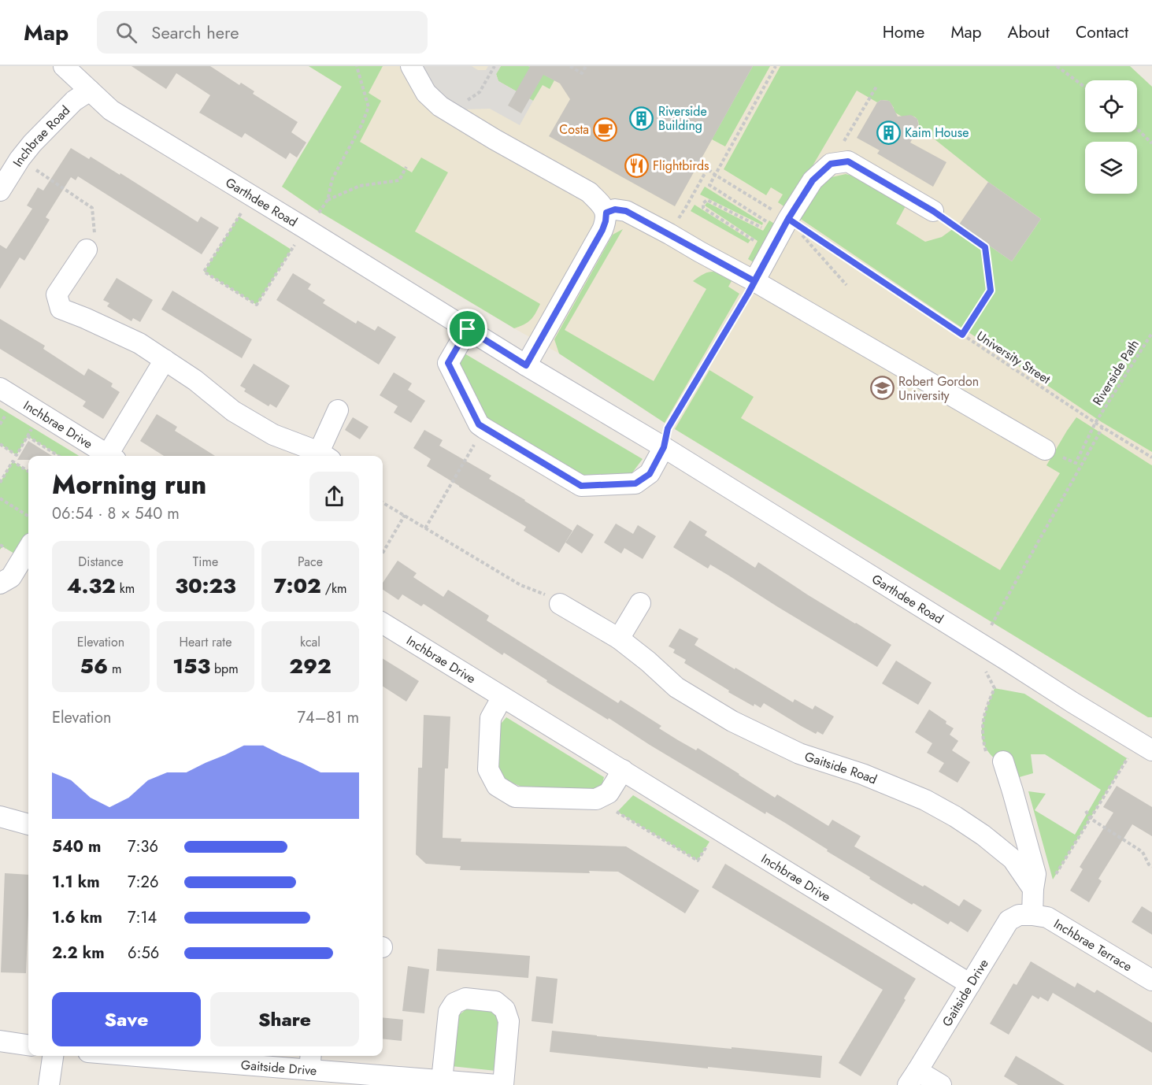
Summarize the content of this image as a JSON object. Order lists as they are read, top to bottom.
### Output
{
  "streets": {
    "street": [
      "Inchbrae Road",
      "Garthdee Road",
      "Inchbrae Drive",
      "Gaitside Road",
      "Inchbrae Terrace",
      "Gaitside Drive"
    ],
    "path": ["University Street", "Riverside Path"]
  },
  "crossings": [
    ["Inchbrae Road", "Garthdee Road"],
    ["University Street", "Riverside Path"],
    ["Inchbrae Drive", "Gaitside Drive"],
    ["Inchbrae Terrace", "Gaitside Drive"]
  ],
  "places": {
    "building": ["Riverside Building", "Kaim House"],
    "cafe": ["Costa"],
    "restaurant": ["Flightbirds"],
    "school or university": ["Robert Gordon University"]
  },
  "page": {
    "header": "Map",
    "search": "Search here",
    "nav": [
      "Home",
      "Map",
      "About",
      "Contact"
    ],
    "heading": ["Morning run", "06:54 · 8 × 540 m"],
    "stats": [
      ["Distance", "4.32 km"],
      ["Time", "30:23"],
      ["Pace", "7:02 /km"],
      ["Elevation", "56 m"],
      ["Heart rate", "153 bpm"],
      ["kcal", "292"]
    ],
    "chart": ["Elevation", "74–81 m"],
    "list": [
      {
        "name": "540 m",
        "note": "7:36"
      },
      {
        "name": "1.1 km",
        "note": "7:26"
      },
      {
        "name": "1.6 km",
        "note": "7:14"
      },
      {
        "name": "2.2 km",
        "note": "6:56"
      }
    ],
    "buttons": ["Save", "Share"]
  }
}
